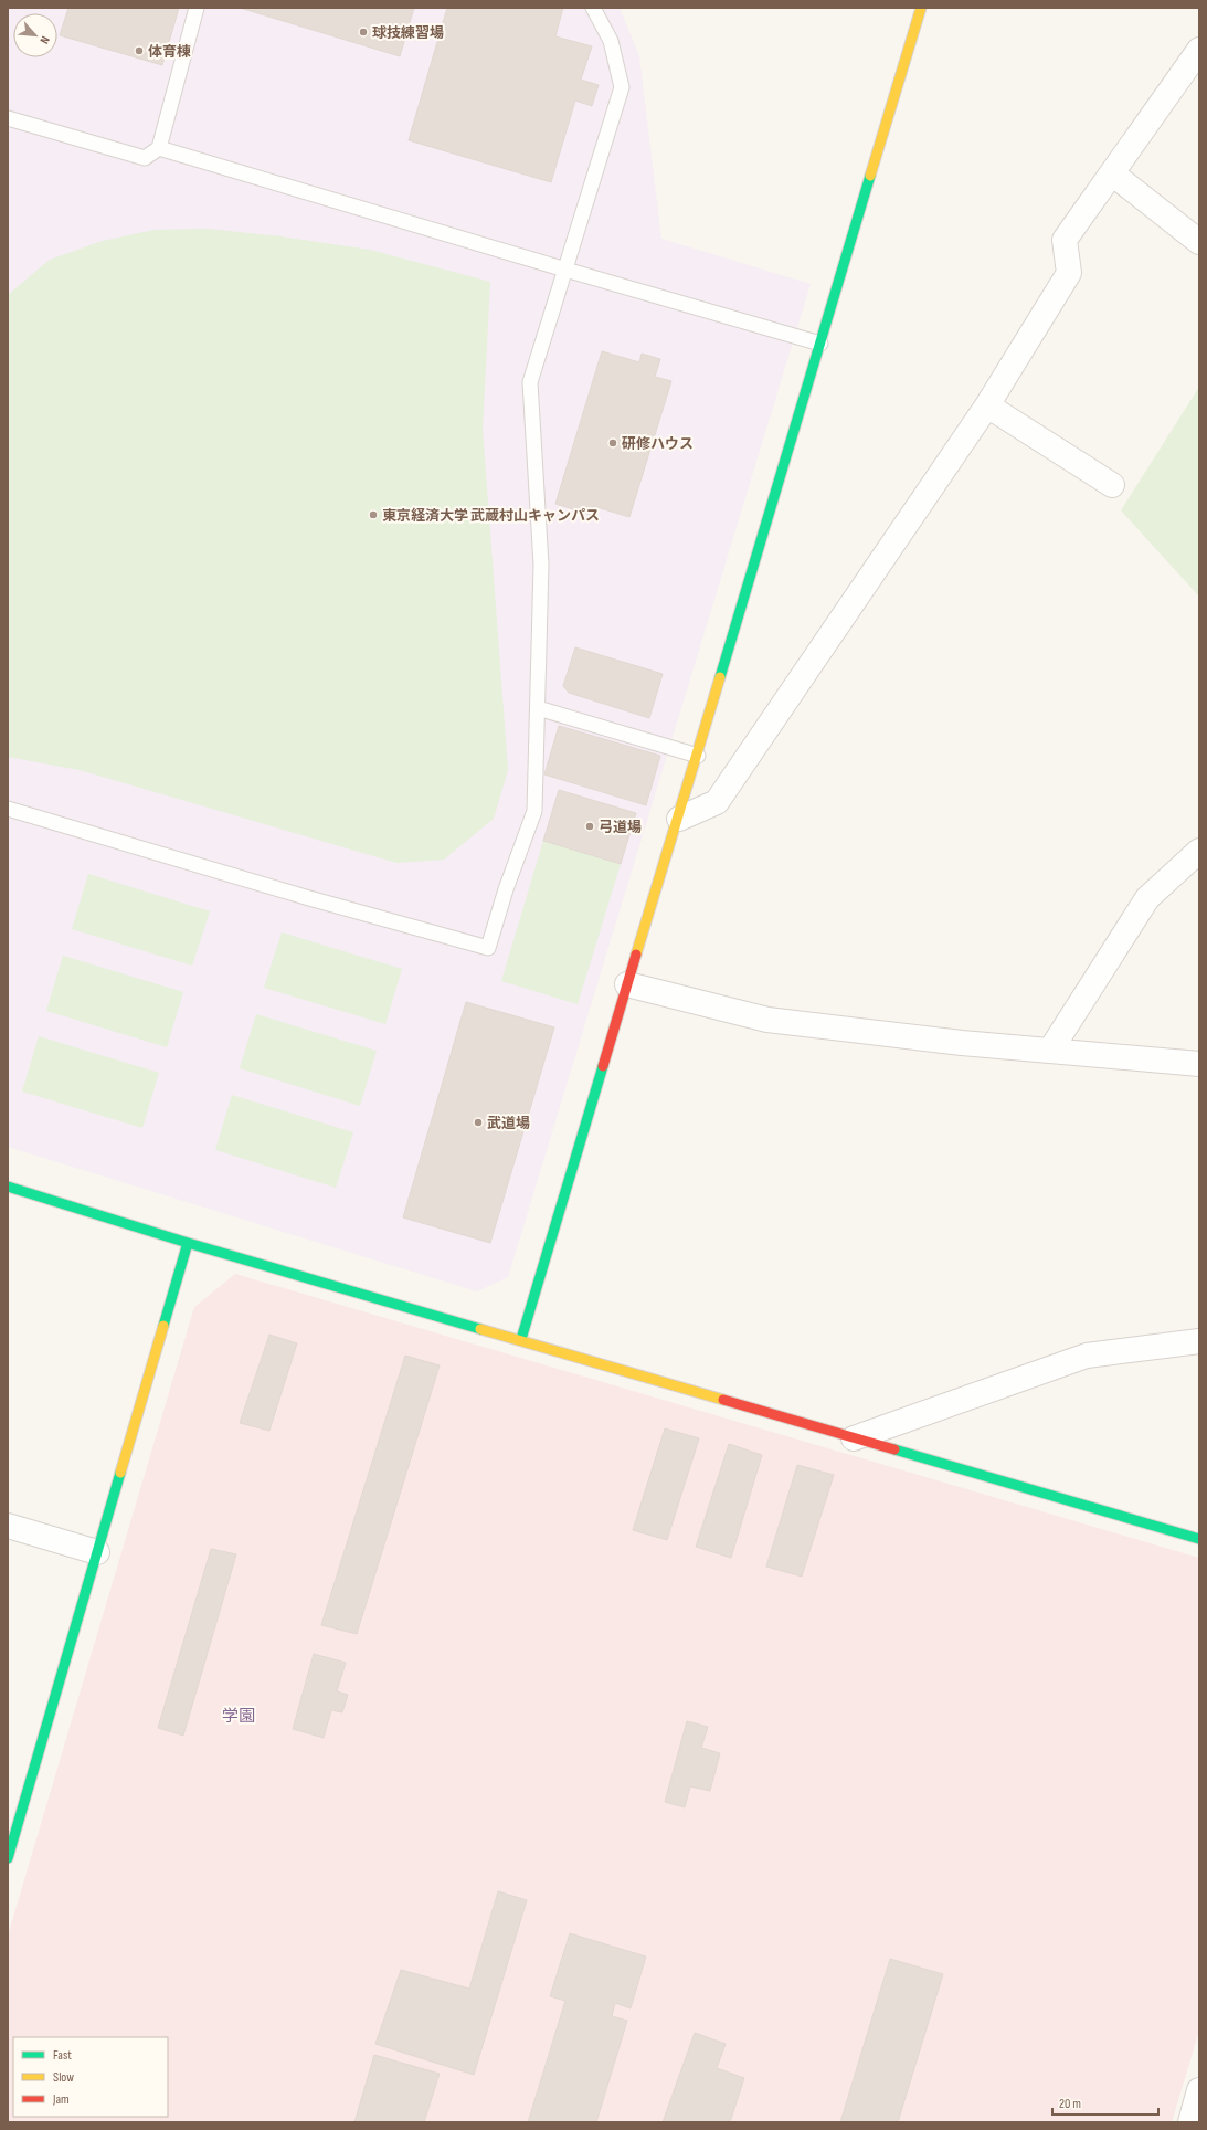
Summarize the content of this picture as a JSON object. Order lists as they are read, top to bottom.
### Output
{
  "districts": ["学園"],
  "places": [
    "球技練習場",
    "体育棟",
    "研修ハウス",
    "東京経済大学 武蔵村山キャンパス",
    "弓道場",
    "武道場"
  ],
  "legend": ["Fast", "Slow", "Jam"],
  "scale_bar": "20 m",
  "north": "bottom right"
}
